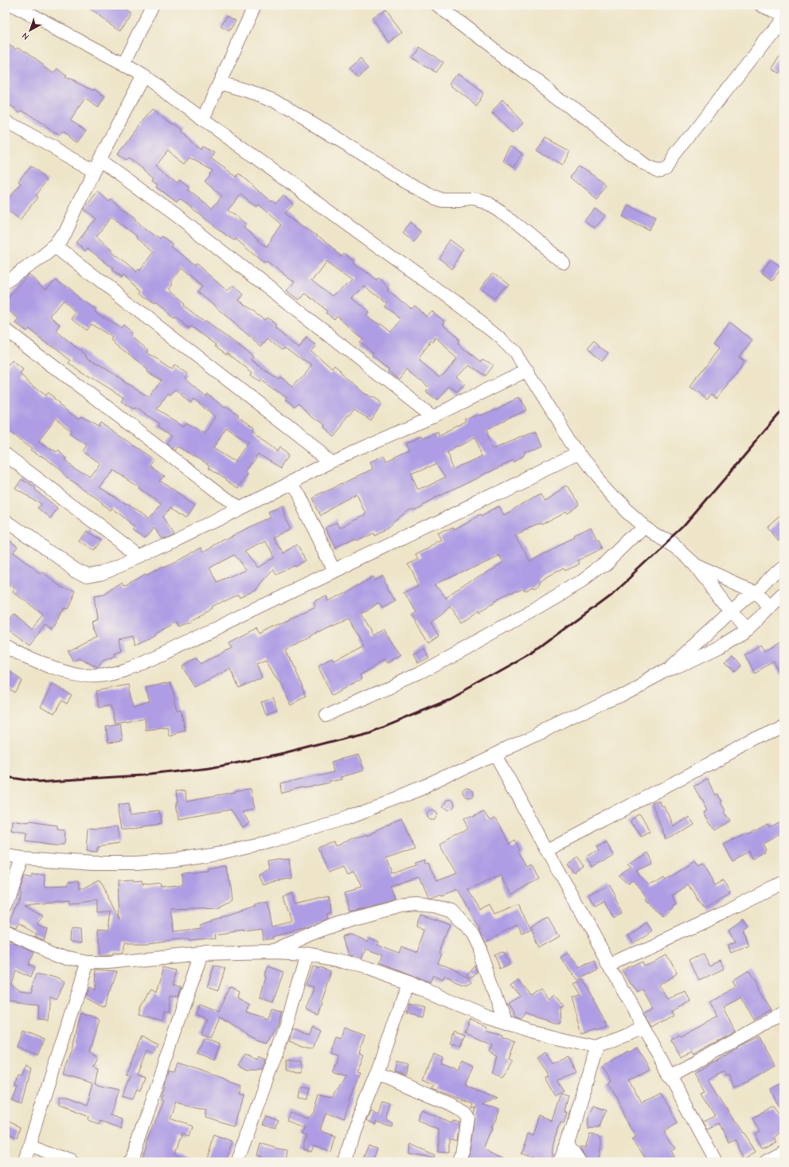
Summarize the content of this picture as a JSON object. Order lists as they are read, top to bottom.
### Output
{
  "north": "bottom left"
}
